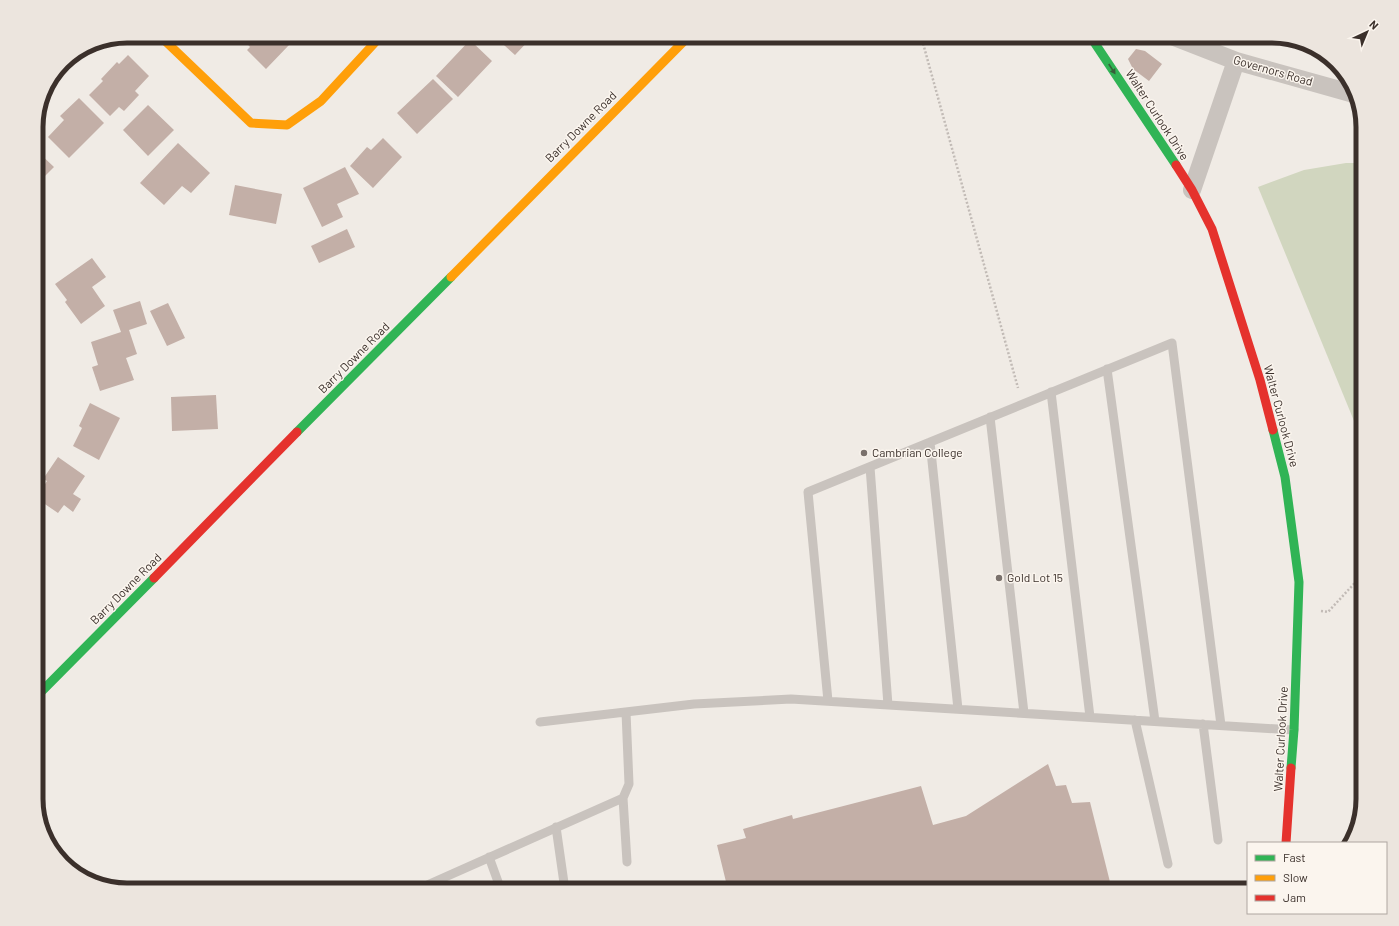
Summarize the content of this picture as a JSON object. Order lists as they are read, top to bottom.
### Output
{
  "streets": {
    "street": ["Governors Road", "Walter Curlook Drive", "Barry Downe Road"]
  },
  "places": ["Cambrian College", "Gold Lot 15"],
  "legend": ["Fast", "Slow", "Jam"],
  "north": "top right"
}
